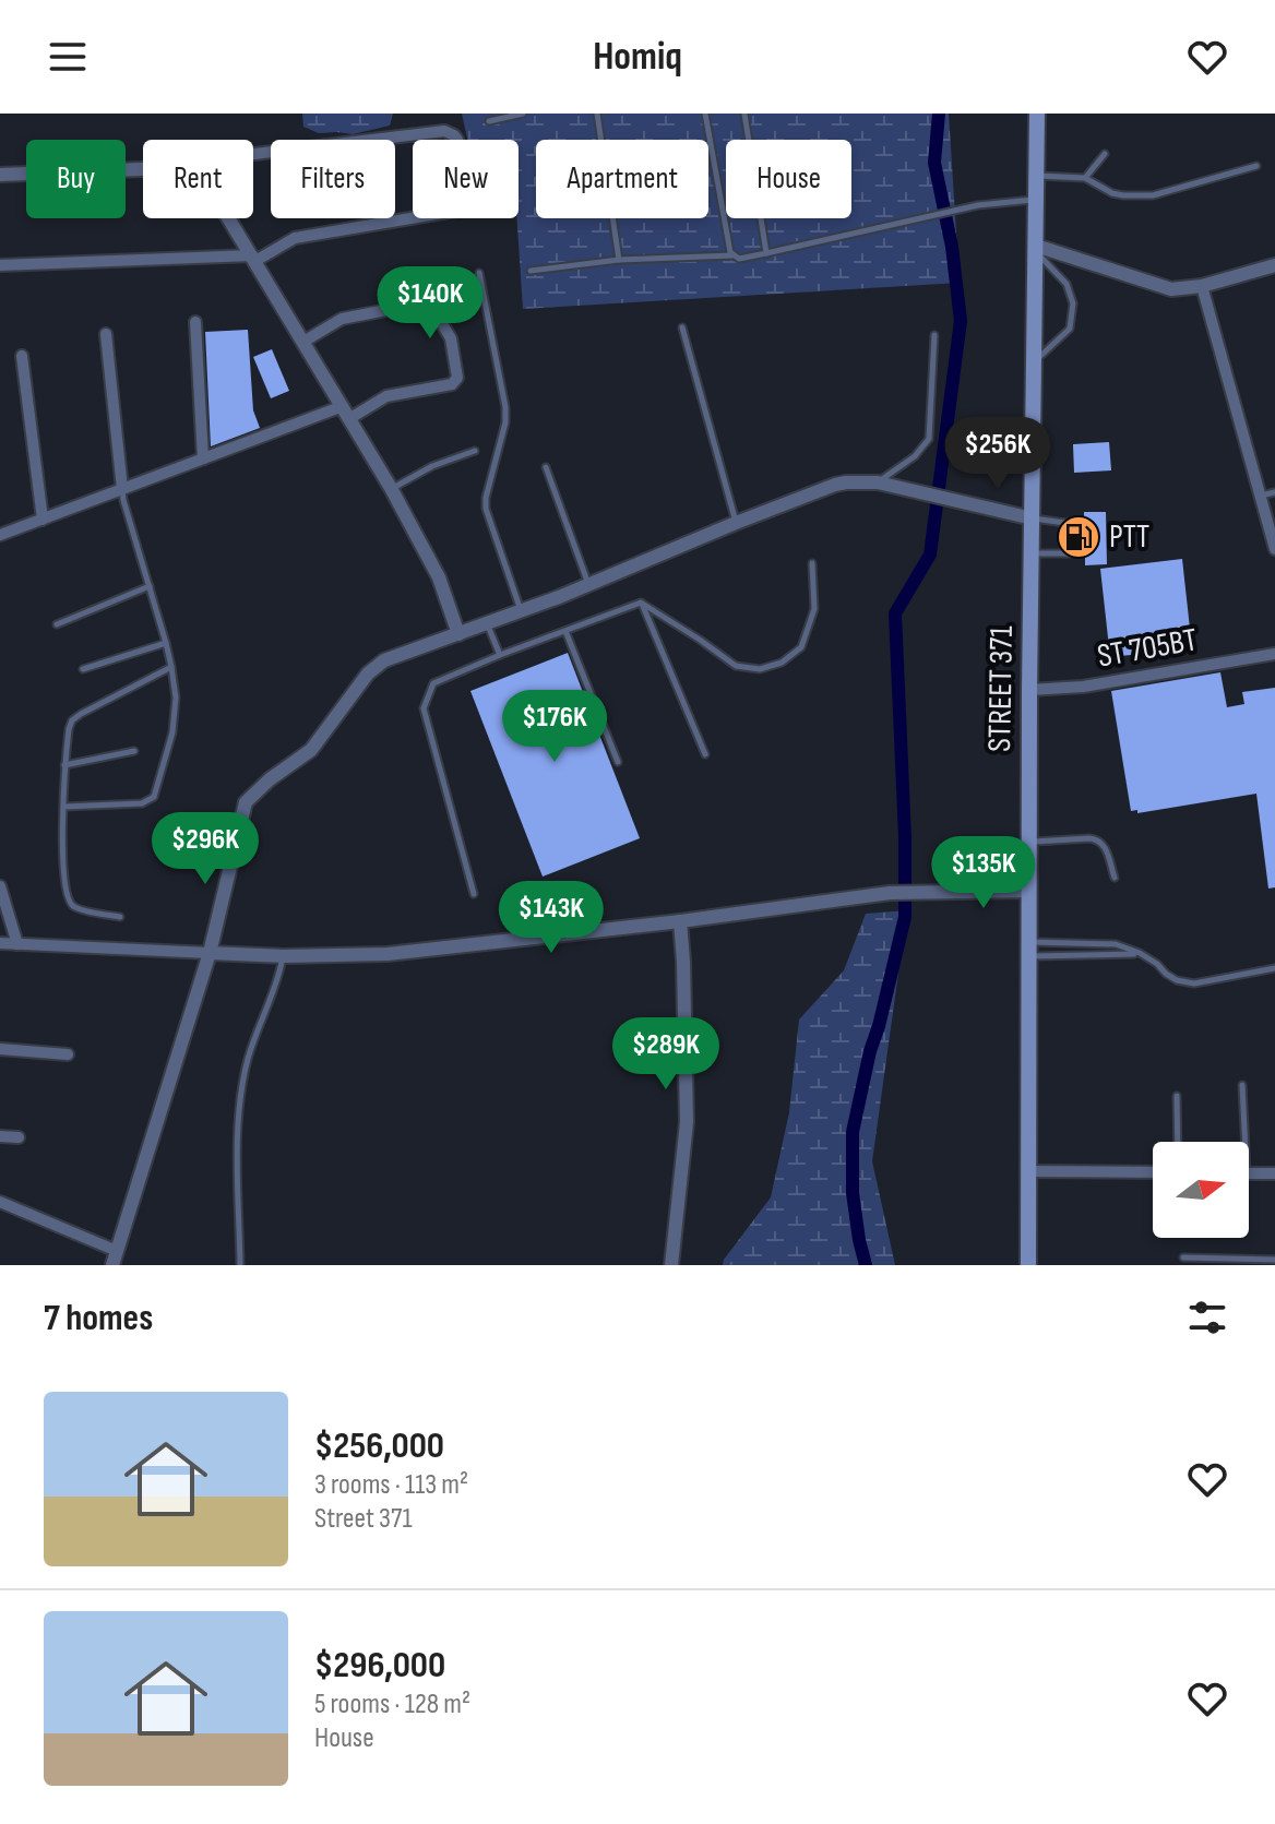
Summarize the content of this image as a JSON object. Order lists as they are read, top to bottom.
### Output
{
  "streets": {
    "main road": ["STREET 371"],
    "street": ["ST 705BT"]
  },
  "crossings": [
    ["ST 705BT", "STREET 371"]
  ],
  "places": {
    "fuel station": ["PTT"]
  },
  "north": "right",
  "page": {
    "header": "Homiq",
    "chip": [
      "Buy",
      "Rent",
      "Filters",
      "New",
      "Apartment",
      "House"
    ],
    "price": [
      "$140K",
      "$256K",
      "$176K",
      "$296K",
      "$135K",
      "$143K",
      "$289K"
    ],
    "heading": "7 homes",
    "list": [
      {
        "name": "$256,000",
        "note": "3 rooms · 113 m² · Street 371"
      },
      {
        "name": "$296,000",
        "note": "5 rooms · 128 m² · House"
      }
    ]
  }
}
